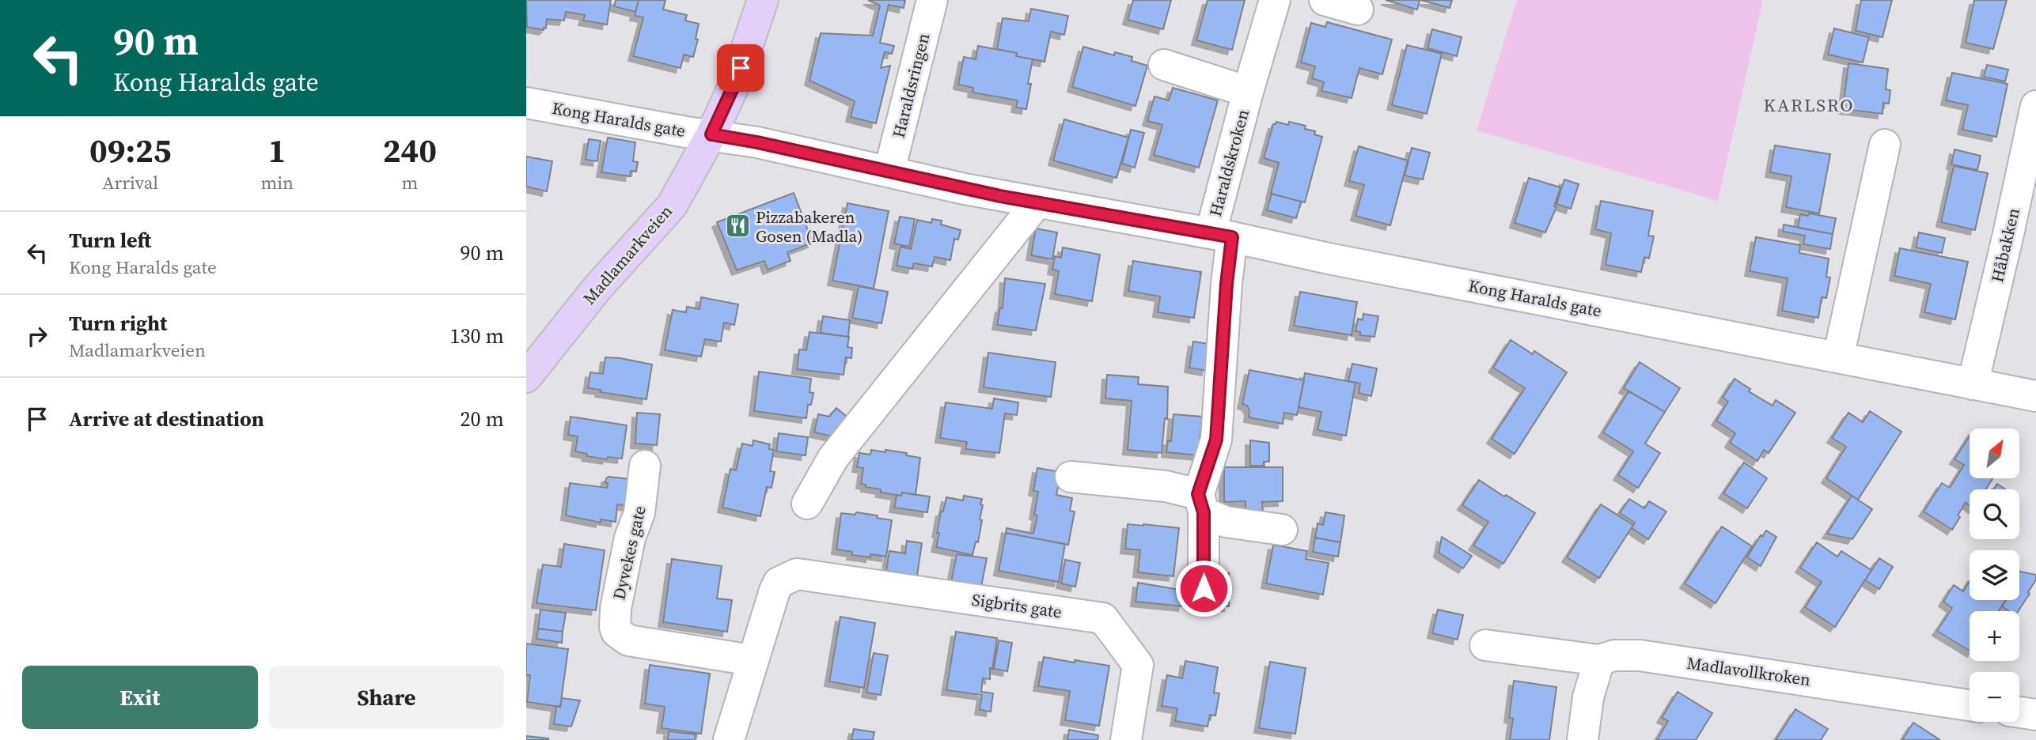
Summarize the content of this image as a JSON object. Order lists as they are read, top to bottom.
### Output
{
  "streets": {
    "main road": ["Madlamarkveien"],
    "street": [
      "Haraldsringen",
      "Kong Haralds gate",
      "Haraldskroken",
      "Håbakken",
      "Dyvekes gate",
      "Sigbrits gate",
      "Madlavollkroken"
    ]
  },
  "crossings": [
    ["Haraldsringen", "Kong Haralds gate"],
    ["Kong Haralds gate", "Haraldskroken"],
    ["Kong Haralds gate", "Håbakken"],
    ["Kong Haralds gate", "Madlamarkveien"],
    ["Dyvekes gate", "Sigbrits gate"]
  ],
  "districts": ["KARLSRO"],
  "places": {
    "restaurant": ["Pizzabakeren Gosen (Madla)"]
  },
  "north": "top right",
  "page": {
    "turn": ["90 m", "Kong Haralds gate"],
    "eta": [
      "09:25",
      "Arrival",
      "1",
      "min",
      "240",
      "m"
    ],
    "list": [
      {
        "name": "Turn left",
        "note": "Kong Haralds gate",
        "value": "90 m"
      },
      {
        "name": "Turn right",
        "note": "Madlamarkveien",
        "value": "130 m"
      },
      {
        "name": "Arrive at destination",
        "value": "20 m"
      }
    ],
    "map_buttons": ["+", "−"],
    "buttons": ["Exit", "Share"]
  }
}
